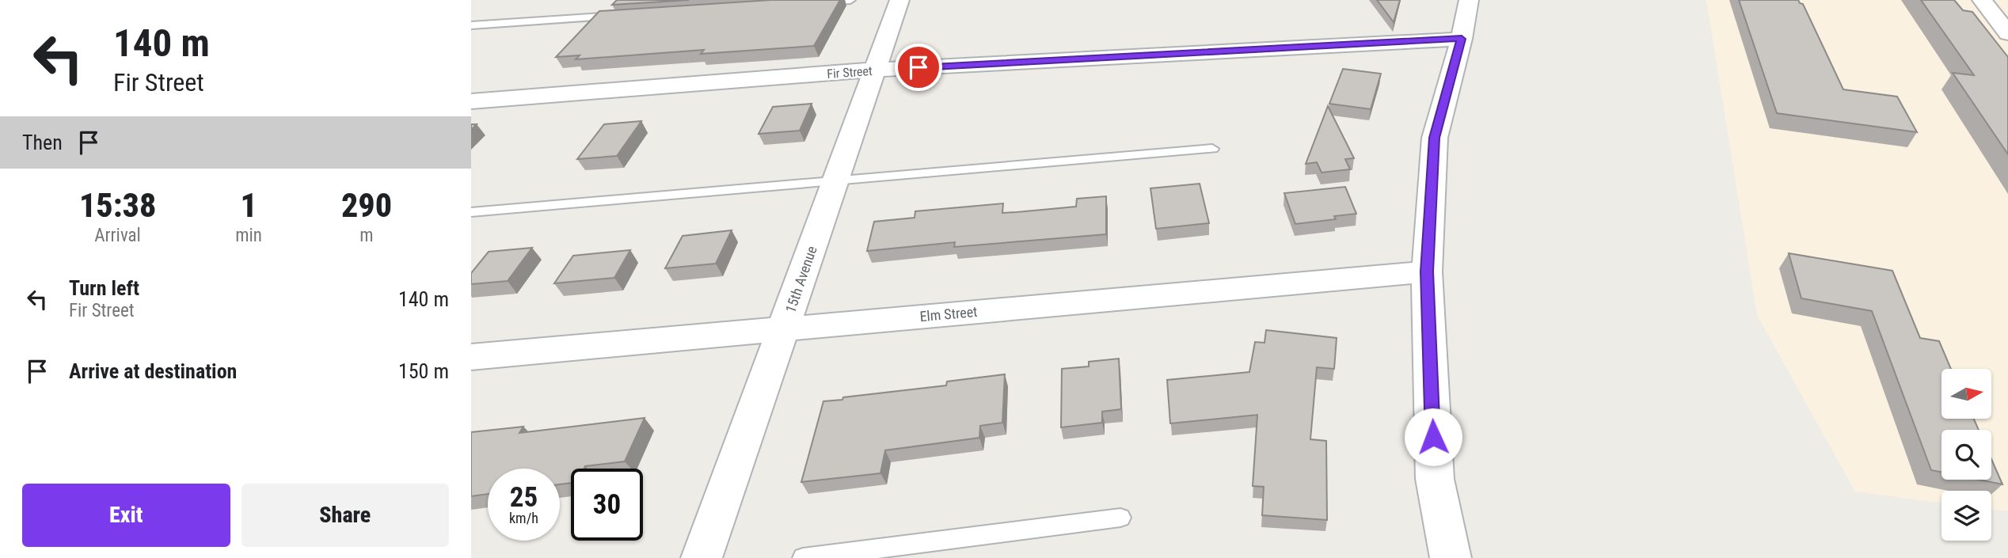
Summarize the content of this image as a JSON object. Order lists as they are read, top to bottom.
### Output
{
  "streets": {
    "street": ["Fir Street", "15th Avenue", "Elm Street"]
  },
  "crossings": [
    ["Fir Street", "15th Avenue"],
    ["15th Avenue", "Elm Street"]
  ],
  "north": "right",
  "page": {
    "turn": ["140 m", "Fir Street"],
    "then": "Then",
    "eta": [
      "15:38",
      "Arrival",
      "1",
      "min",
      "290",
      "m"
    ],
    "list": [
      {
        "name": "Turn left",
        "note": "Fir Street",
        "value": "140 m"
      },
      {
        "name": "Arrive at destination",
        "value": "150 m"
      }
    ],
    "speed": "25 km/h",
    "limit": "30",
    "buttons": ["Exit", "Share"]
  }
}
